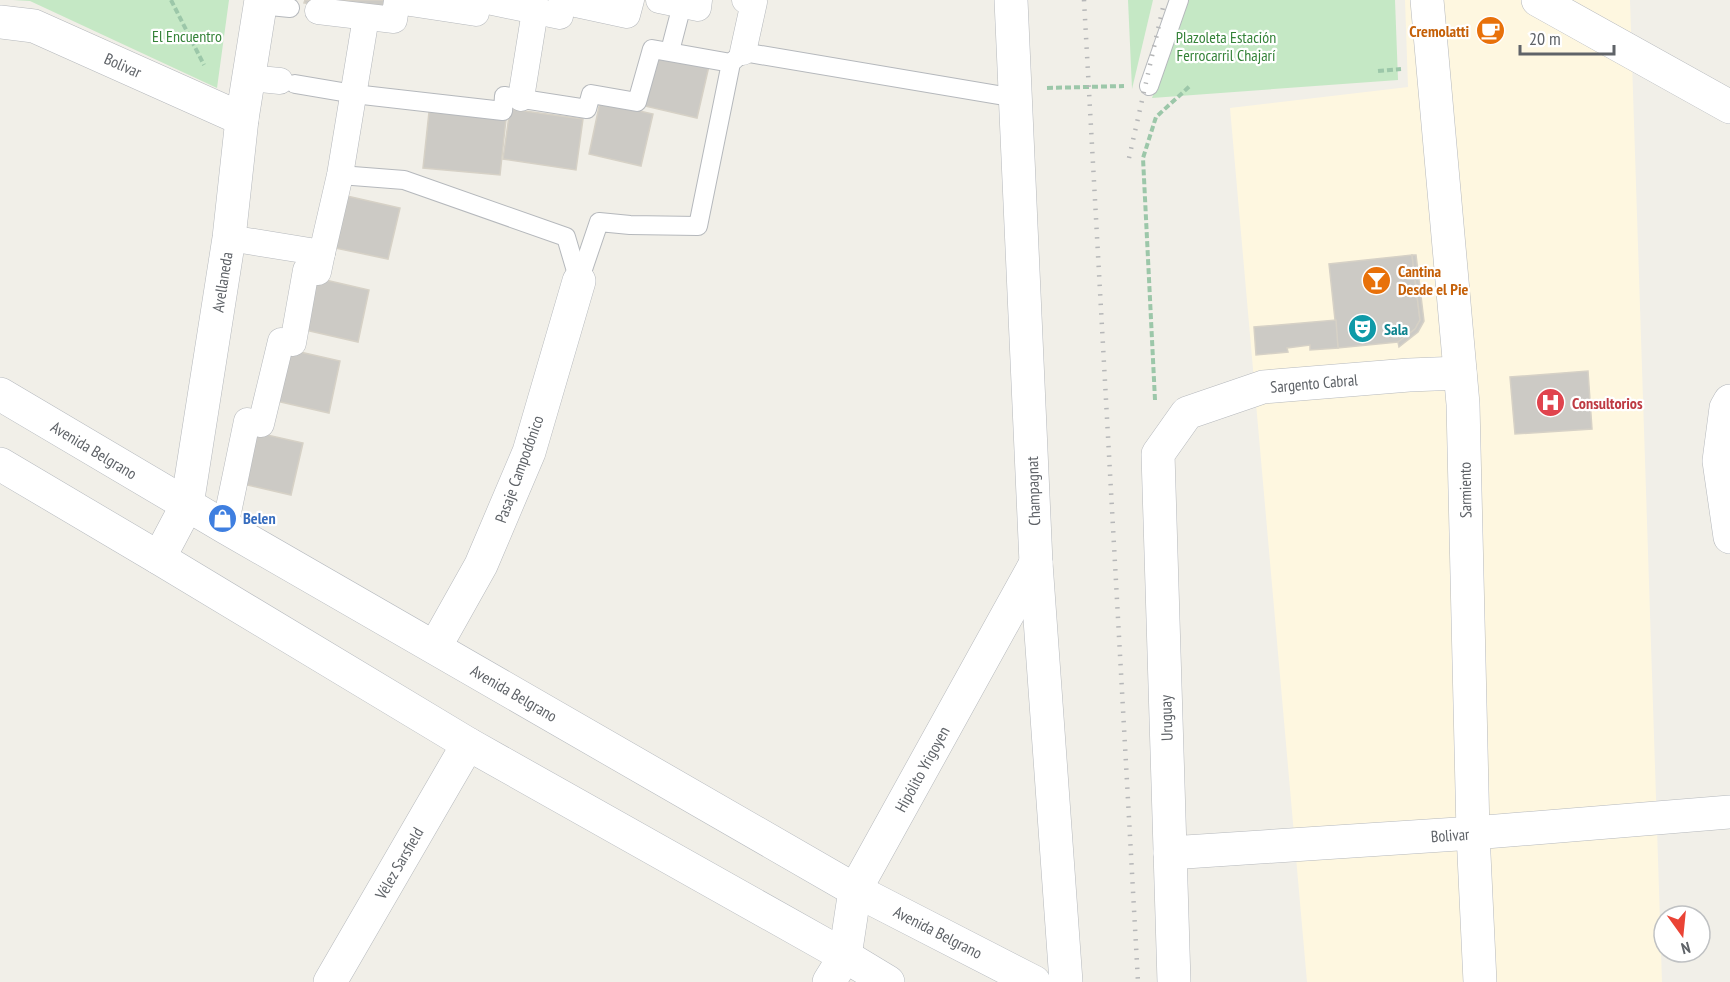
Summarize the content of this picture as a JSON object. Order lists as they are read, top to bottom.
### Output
{
  "streets": {
    "street": [
      "Bolivar",
      "Avellaneda",
      "Sargento Cabral",
      "Avenida Belgrano",
      "Pasaje Campodónico",
      "Sarmiento",
      "Champagnat",
      "Uruguay",
      "Hipólito Yrigoyen",
      "Vélez Sarsfield"
    ]
  },
  "crossings": [
    ["Bolivar", "Avellaneda"],
    ["Bolivar", "Sarmiento"],
    ["Bolivar", "Uruguay"],
    ["Avellaneda", "Avenida Belgrano"],
    ["Sargento Cabral", "Sarmiento"],
    ["Sargento Cabral", "Uruguay"],
    ["Avenida Belgrano", "Pasaje Campodónico"],
    ["Avenida Belgrano", "Hipólito Yrigoyen"],
    ["Champagnat", "Hipólito Yrigoyen"]
  ],
  "parks": ["El Encuentro", "Plazoleta Estación Ferrocarril Chajarí"],
  "places": {
    "cafe": ["Cremolatti"],
    "bar": ["Cantina Desde el Pie"],
    "theatre": ["Sala"],
    "hospital": ["Consultorios"],
    "shop": ["Belen"]
  },
  "scale_bar": "20 m",
  "north": "bottom"
}
